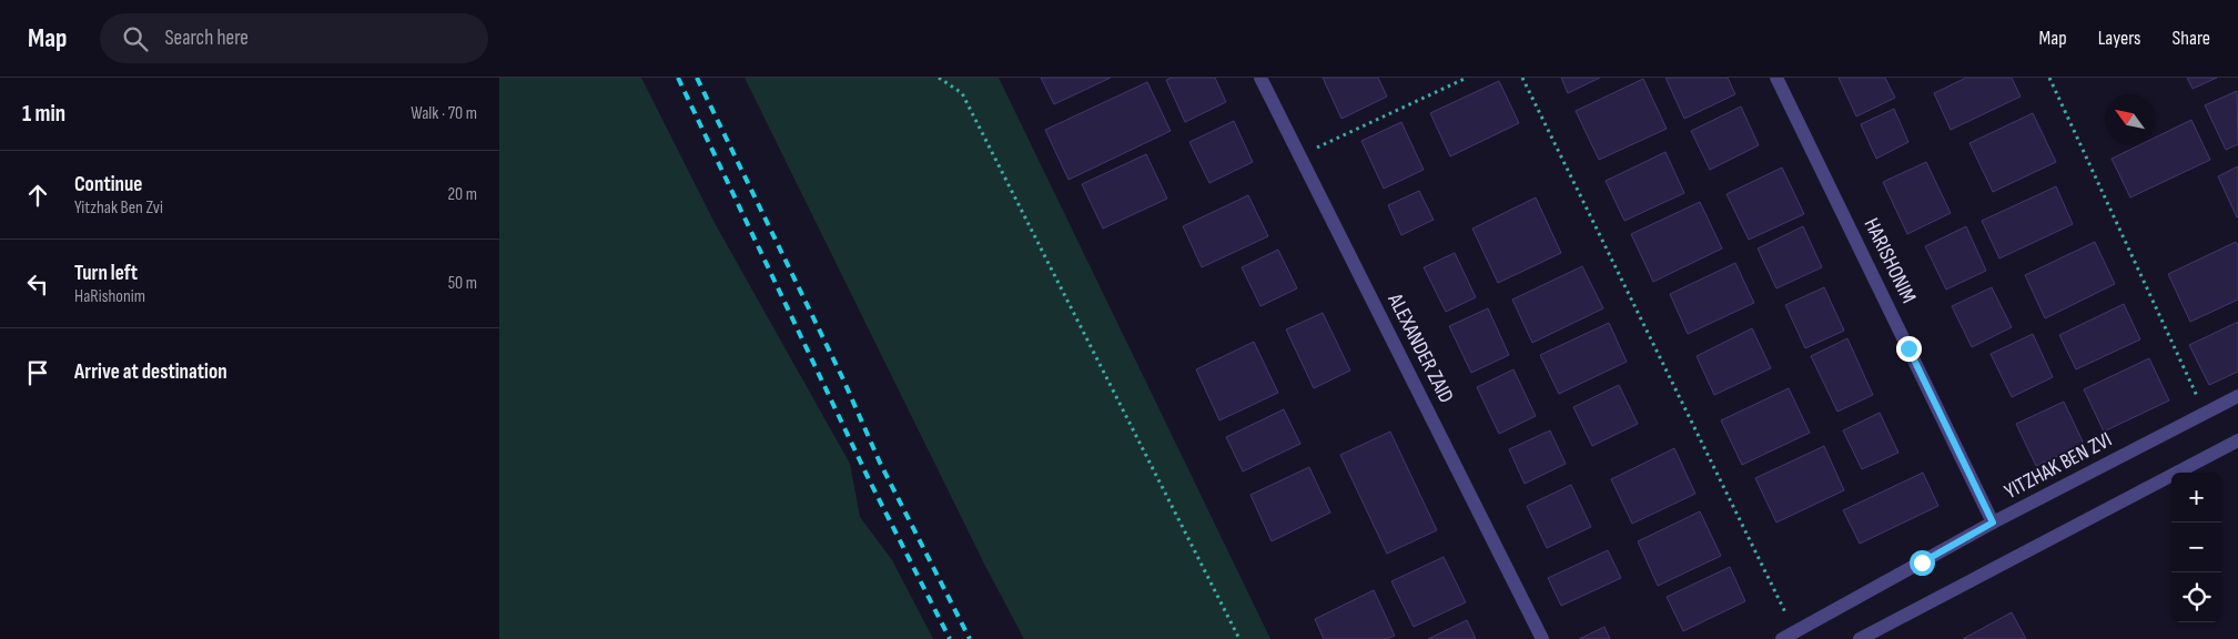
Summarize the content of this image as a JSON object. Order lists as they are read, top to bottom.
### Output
{
  "streets": {
    "street": ["HARISHONIM", "ALEXANDER ZAID", "YITZHAK BEN ZVI"]
  },
  "crossings": [
    ["HARISHONIM", "YITZHAK BEN ZVI"]
  ],
  "north": "top left",
  "page": {
    "header": "Map",
    "search": "Search here",
    "nav": ["Map", "Layers", "Share"],
    "heading": ["1 min", "Walk · 70 m"],
    "list": [
      ["Continue", "Yitzhak Ben Zvi", "20 m"],
      ["Turn left", "HaRishonim", "50 m"],
      "Arrive at destination"
    ],
    "map_buttons": ["+", "−"]
  }
}
